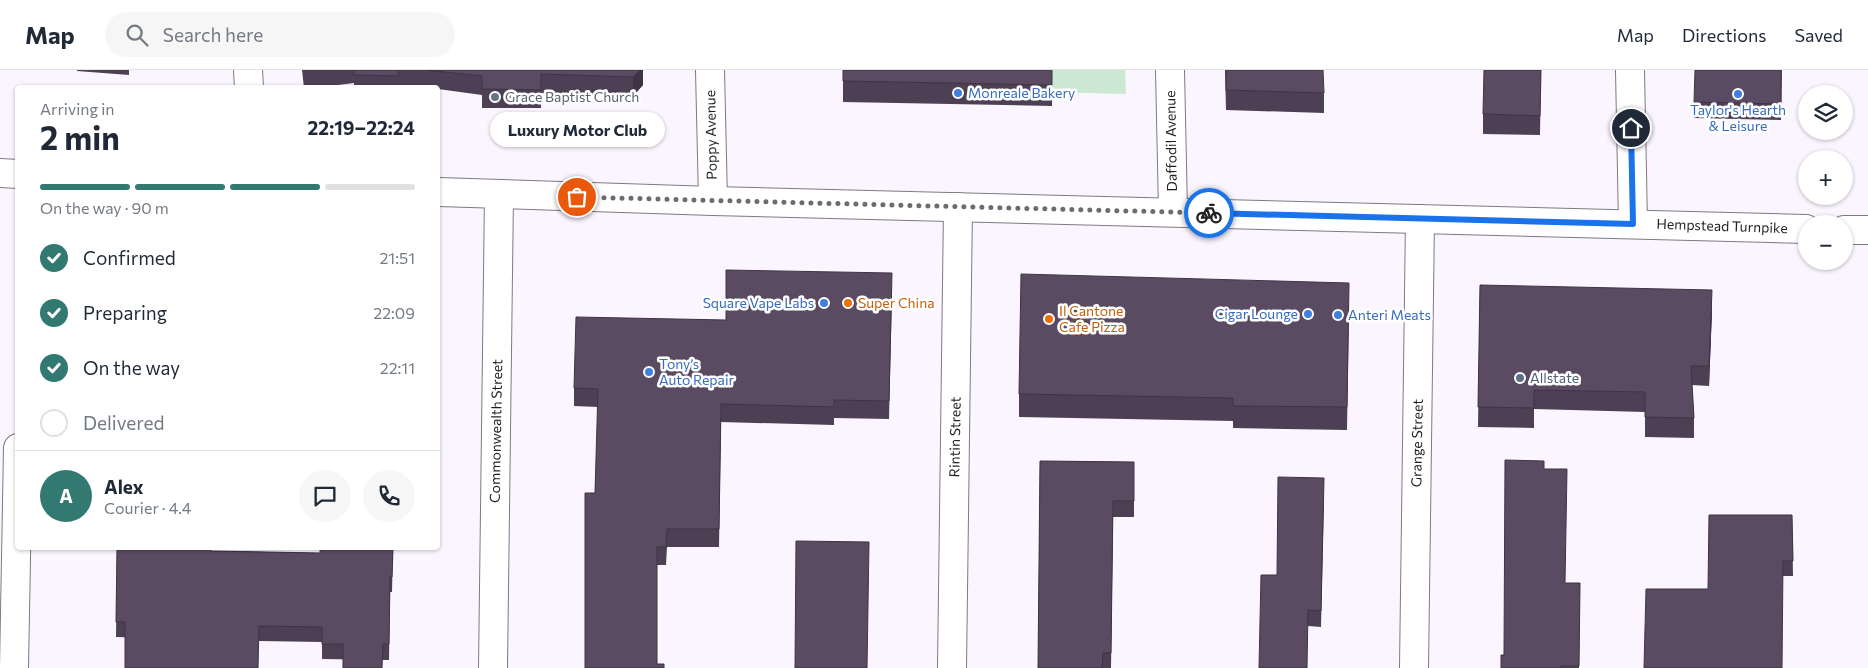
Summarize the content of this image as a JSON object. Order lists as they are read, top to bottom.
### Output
{
  "streets": {
    "street": [
      "Poppy Avenue",
      "Daffodil Avenue",
      "Hempstead Turnpike",
      "Commonwealth Street",
      "Rintin Street",
      "Grange Street"
    ]
  },
  "crossings": [
    ["Poppy Avenue", "Hempstead Turnpike"],
    ["Daffodil Avenue", "Hempstead Turnpike"],
    ["Hempstead Turnpike", "Commonwealth Street"],
    ["Hempstead Turnpike", "Rintin Street"],
    ["Hempstead Turnpike", "Grange Street"]
  ],
  "places": [
    "Monreale Bakery",
    "Taylor's Hearth & Leisure",
    "Grace Baptist Church",
    "Luxury Motor Club",
    "Square Vape Labs",
    "Super China",
    "Cigar Lounge",
    "Anteri Meats",
    "Il Cantone Cafe Pizza",
    "Tony’s Auto Repair",
    "Allstate"
  ],
  "page": {
    "header": "Map",
    "search": "Search here",
    "nav": ["Map", "Directions", "Saved"],
    "map_buttons": ["+", "−"],
    "heading": ["2 min", "Arriving in", "22:19–22:24"],
    "panel": ["Alex", "Courier · 4.4"],
    "bubble": "Luxury Motor Club",
    "bar": "On the way · 90 m",
    "list": [
      ["Confirmed", "21:51"],
      ["Preparing", "22:09"],
      ["On the way", "22:11"],
      "Delivered"
    ],
    "round": "A"
  }
}
